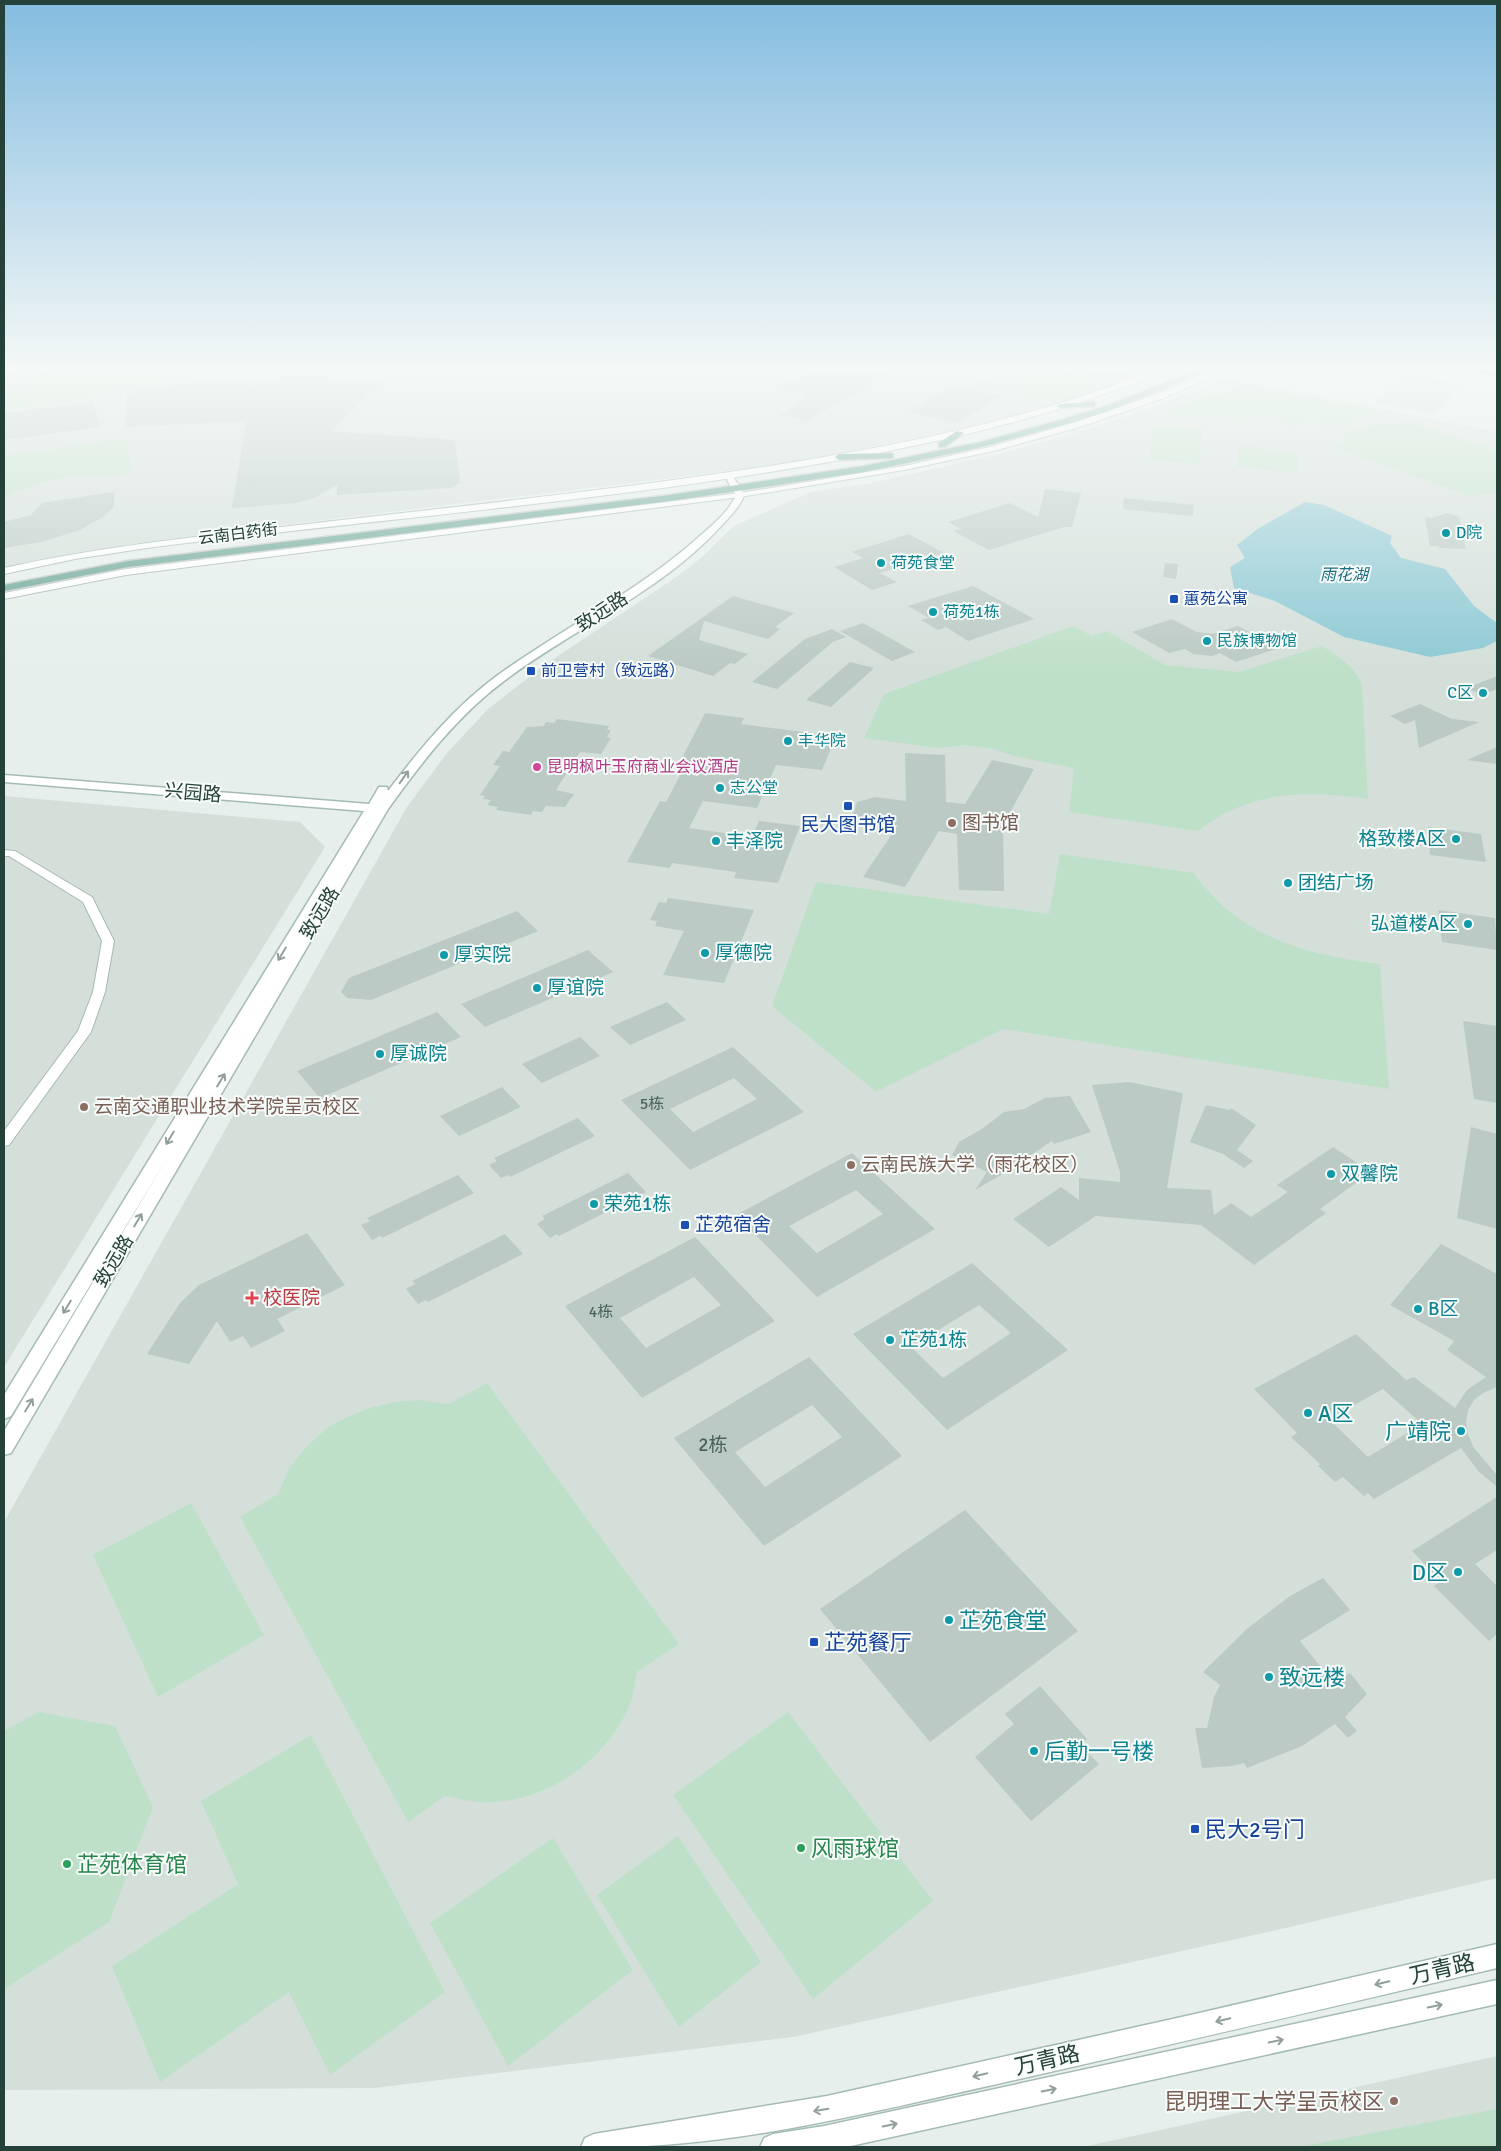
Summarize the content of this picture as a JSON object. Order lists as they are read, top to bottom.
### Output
{
  "streets": {
    "main road": [
      "云南白药街",
      "致远路",
      "兴园路",
      "万青路"
    ]
  },
  "crossings": [
    ["云南白药街", "致远路"],
    ["致远路", "兴园路"]
  ],
  "water": ["雨花湖"],
  "places": {
    "other": [
      "D院",
      "荷苑食堂",
      "荷苑1栋",
      "民族博物馆",
      "C区",
      "丰华院",
      "昆明枫叶玉府商业会议酒店",
      "志公堂",
      "图书馆",
      "格致楼A区",
      "丰泽院",
      "团结广场",
      "弘道楼A区",
      "厚德院",
      "厚实院",
      "厚谊院",
      "厚诚院",
      "云南交通职业技术学院呈贡校区",
      "云南民族大学（雨花校区）",
      "双馨院",
      "荣苑1栋",
      "B区",
      "芷苑1栋",
      "A区",
      "广靖院",
      "D区",
      "芷苑食堂",
      "致远楼",
      "后勤一号楼",
      "风雨球馆",
      "芷苑体育馆",
      "昆明理工大学呈贡校区"
    ],
    "transit": [
      "蕙苑公寓",
      "前卫营村（致远路）",
      "民大图书馆",
      "芷苑宿舍",
      "芷苑餐厅",
      "民大2号门"
    ],
    "health": ["校医院"]
  },
  "house_numbers": ["5栋", "4栋", "2栋"]
}
